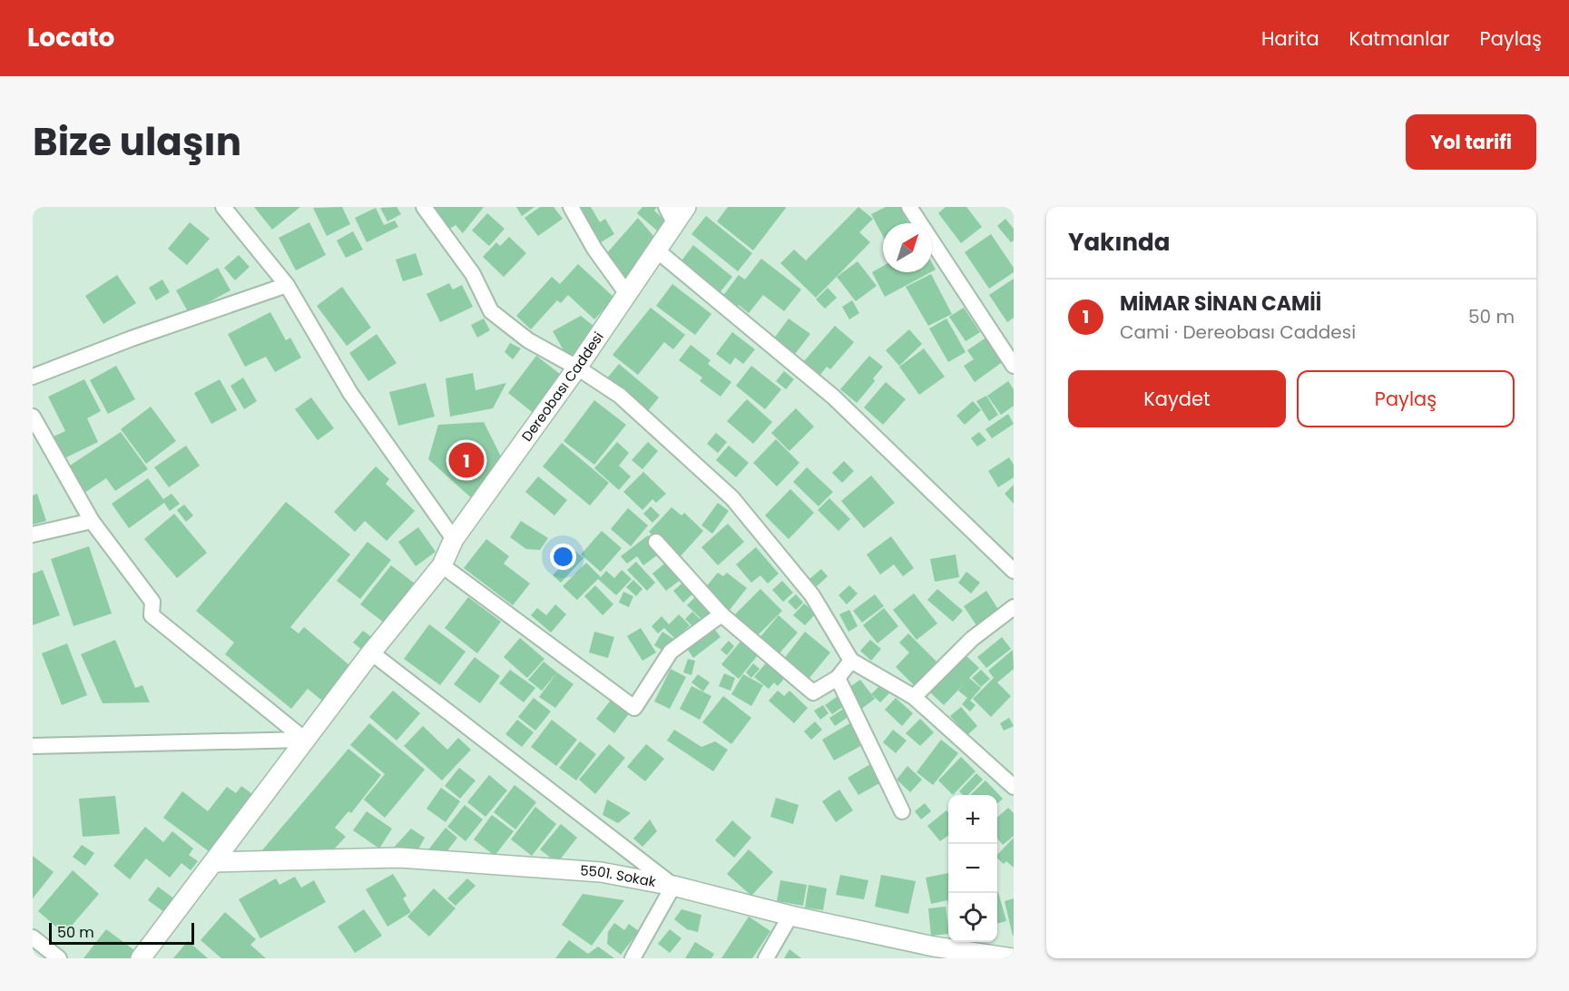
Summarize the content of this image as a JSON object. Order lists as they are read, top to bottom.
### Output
{
  "streets": {
    "street": ["Dereobası Caddesi", "5501. Sokak"]
  },
  "crossings": [
    ["Dereobası Caddesi", "5501. Sokak"]
  ],
  "scale_bar": "50 m",
  "north": "top right",
  "page": {
    "header": "Locato",
    "nav": ["Harita", "Katmanlar", "Paylaş"],
    "title": "Bize ulaşın",
    "buttons": [
      "Yol tarifi",
      ["Kaydet", "Paylaş"]
    ],
    "heading": "Yakında",
    "list": [
      {
        "mark": "1",
        "name": "MİMAR SİNAN CAMİİ",
        "note": "Cami · Dereobası Caddesi",
        "value": "50 m"
      }
    ],
    "pins": "1",
    "map_buttons": ["+", "−"],
    "scale": "50 m"
  }
}
